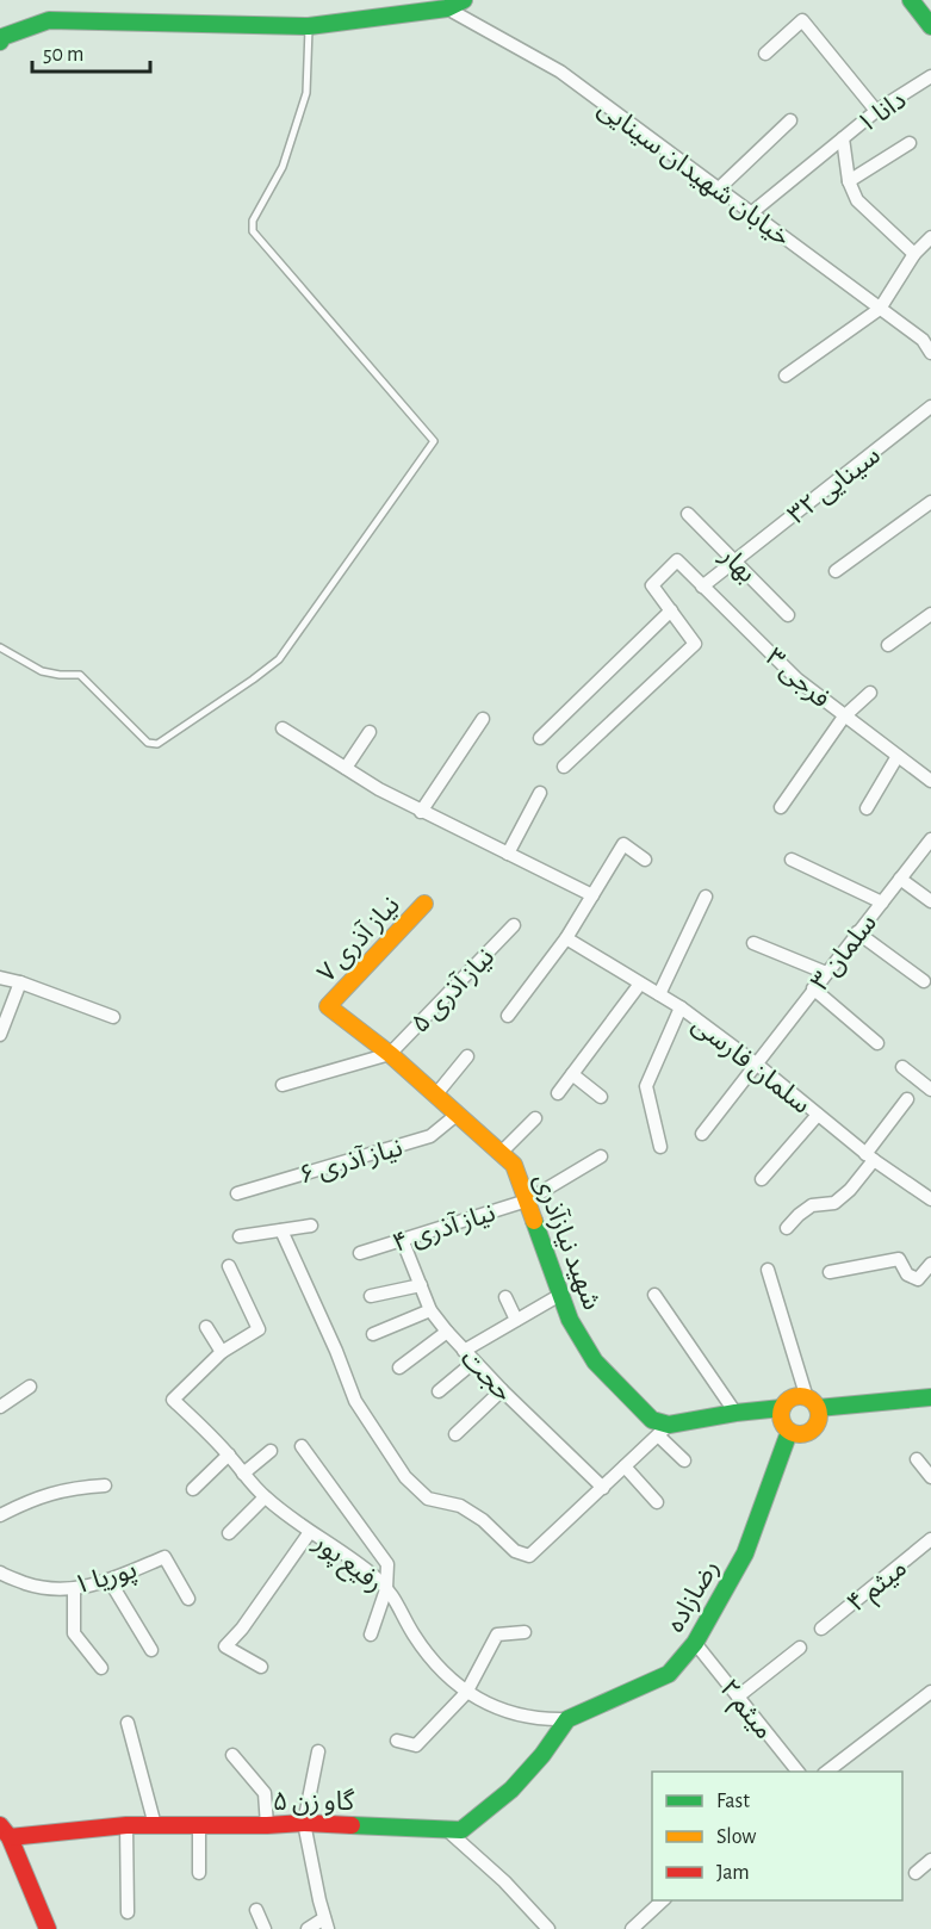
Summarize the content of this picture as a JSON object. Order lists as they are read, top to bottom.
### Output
{
  "streets": {
    "street": [
      "دانا ۱",
      "خیابان شهیدان سینایی",
      "سینایی ۳۲",
      "بهار",
      "فرجی ۳",
      "نیاز آذری ۷",
      "سلمان ۳",
      "نیاز آذری ۵",
      "سلمان فارسی",
      "نیاز آذری ۶",
      "نیاز آذری ۴",
      "شهید نیازآذری",
      "حجت",
      "رفیع پور",
      "پوریا ۱",
      "میثم ۴",
      "رضازاده",
      "میثم ۲",
      "گاو زن ۵"
    ]
  },
  "crossings": [
    ["سینایی ۳۲", "بهار"],
    ["سینایی ۳۲", "فرجی ۳"],
    ["نیاز آذری ۷", "شهید نیازآذری"],
    ["سلمان ۳", "سلمان فارسی"],
    ["نیاز آذری ۵", "شهید نیازآذری"],
    ["نیاز آذری ۶", "شهید نیازآذری"],
    ["نیاز آذری ۴", "شهید نیازآذری"],
    ["نیاز آذری ۴", "حجت"],
    ["رفیع پور", "رضازاده"],
    ["رفیع پور", "گاو زن ۵"],
    ["رضازاده", "میثم ۲"],
    ["رضازاده", "گاو زن ۵"]
  ],
  "legend": ["Fast", "Slow", "Jam"],
  "scale_bar": "50 m"
}
